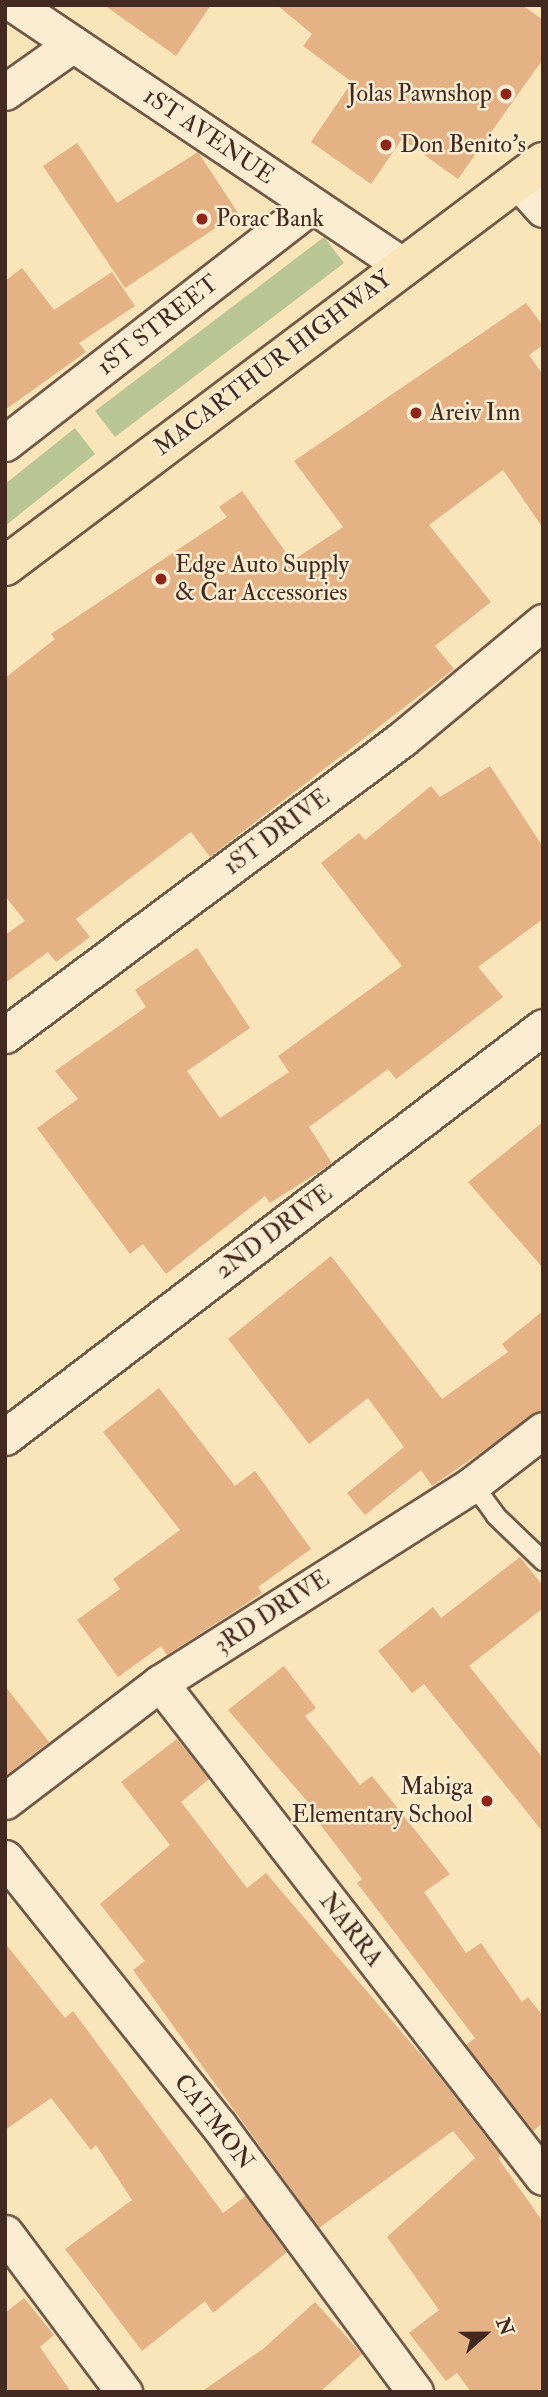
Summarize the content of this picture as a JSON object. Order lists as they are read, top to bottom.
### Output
{
  "streets": {
    "highway": ["MACARTHUR HIGHWAY"],
    "street": [
      "1ST AVENUE",
      "1ST STREET",
      "1ST DRIVE",
      "2ND DRIVE",
      "3RD DRIVE",
      "NARRA",
      "CATMON"
    ]
  },
  "crossings": [
    ["1ST AVENUE", "1ST STREET"],
    ["1ST AVENUE", "MACARTHUR HIGHWAY"],
    ["3RD DRIVE", "NARRA"]
  ],
  "places": [
    "Jolas Pawnshop",
    "Don Benito's",
    "Porac Bank",
    "Areiv Inn",
    "Edge Auto Supply & Car Accessories",
    "Mabiga Elementary School"
  ],
  "north": "right"
}
